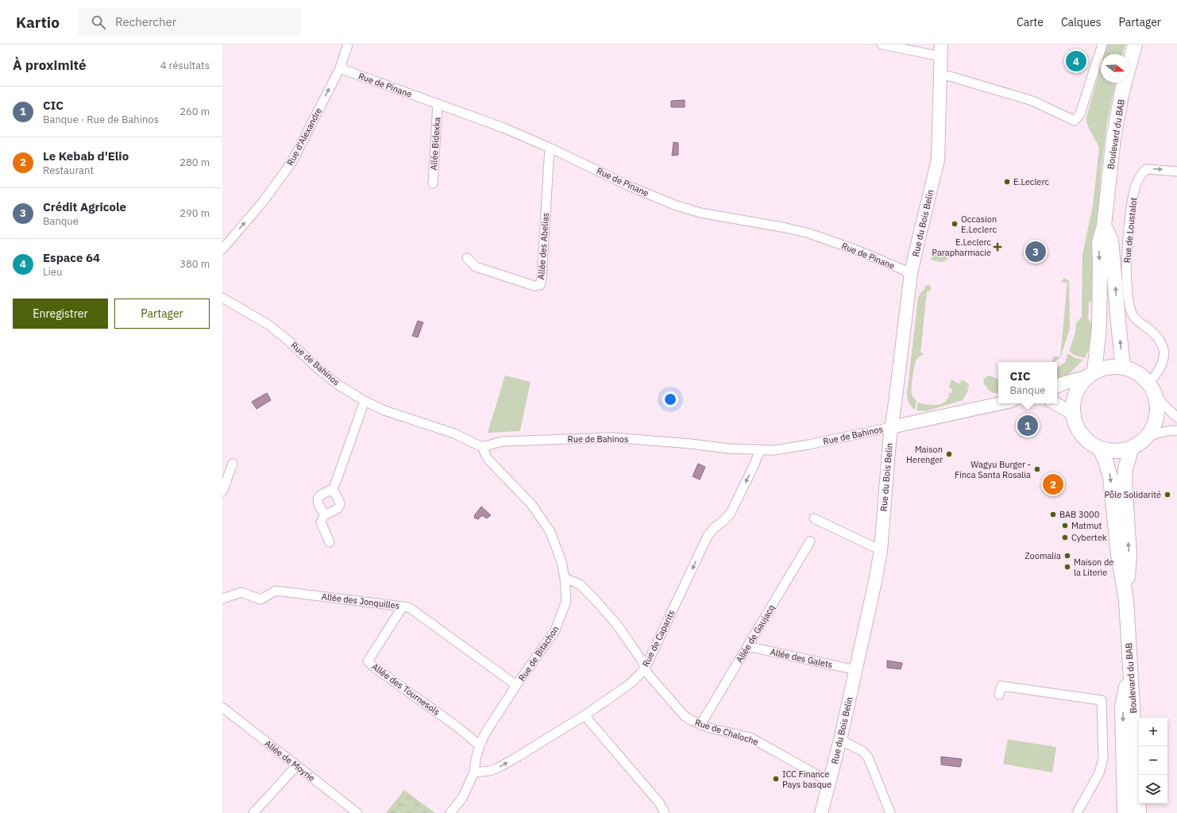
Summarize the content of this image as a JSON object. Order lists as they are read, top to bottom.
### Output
{
  "streets": {
    "main road": ["Boulevard du BAB"],
    "street": [
      "Rue de Pinane",
      "Rue d'Alexandre",
      "Allée Bidexka",
      "Rue du Bois Belin",
      "Rue de Loustalot",
      "Allée des Abelias",
      "Rue de Bahinos",
      "Allée des Jonquilles",
      "Allée de Gaujacq",
      "Rue de Caparits",
      "Rue de Bitachon",
      "Allée des Galets",
      "Allée des Tournesols",
      "Rue de Chaloche",
      "Allée de Moyrie"
    ]
  },
  "crossings": [
    ["Rue de Pinane", "Rue d'Alexandre"],
    ["Rue de Pinane", "Allée Bidexka"],
    ["Rue de Pinane", "Rue du Bois Belin"],
    ["Rue de Pinane", "Allée des Abelias"],
    ["Boulevard du BAB", "Rue de Loustalot"],
    ["Rue du Bois Belin", "Rue de Bahinos"],
    ["Rue du Bois Belin", "Allée des Galets"],
    ["Rue du Bois Belin", "Rue de Chaloche"],
    ["Rue de Bahinos", "Rue de Caparits"],
    ["Rue de Bahinos", "Rue de Bitachon"],
    ["Allée des Jonquilles", "Rue de Bitachon"],
    ["Allée des Jonquilles", "Allée des Tournesols"],
    ["Allée de Gaujacq", "Allée des Galets"],
    ["Allée de Gaujacq", "Rue de Chaloche"],
    ["Rue de Caparits", "Rue de Bitachon"],
    ["Rue de Caparits", "Rue de Chaloche"],
    ["Rue de Bitachon", "Allée des Tournesols"],
    ["Rue de Bitachon", "Rue de Chaloche"]
  ],
  "one_way": ["Rue d'Alexandre", "Rue de Loustalot"],
  "places": {
    "other": [
      "E.Leclerc",
      "Occasion E.Leclerc",
      "Maison Herenger",
      "Wagyu Burger - Finca Santa Rosalia",
      "Pôle Solidarité",
      "BAB 3000",
      "Matmut",
      "Cybertek",
      "Zoomalia",
      "Maison de la Literie",
      "ICC Finance Pays basque"
    ],
    "health": ["E.Leclerc Parapharmacie"]
  },
  "north": "right",
  "page": {
    "header": "Kartio",
    "search": "Rechercher",
    "nav": ["Carte", "Calques", "Partager"],
    "heading": ["À proximité", "4 résultats"],
    "pins": [
      "4",
      "3",
      "1",
      "2"
    ],
    "list": [
      {
        "mark": "1",
        "name": "CIC",
        "note": "Banque · Rue de Bahinos",
        "value": "260 m"
      },
      {
        "mark": "2",
        "name": "Le Kebab d'Elio",
        "note": "Restaurant",
        "value": "280 m"
      },
      {
        "mark": "3",
        "name": "Crédit Agricole",
        "note": "Banque",
        "value": "290 m"
      },
      {
        "mark": "4",
        "name": "Espace 64",
        "note": "Lieu",
        "value": "380 m"
      }
    ],
    "buttons": ["Enregistrer", "Partager"],
    "popup": ["CIC", "Banque"],
    "map_buttons": ["+", "−"]
  }
}
